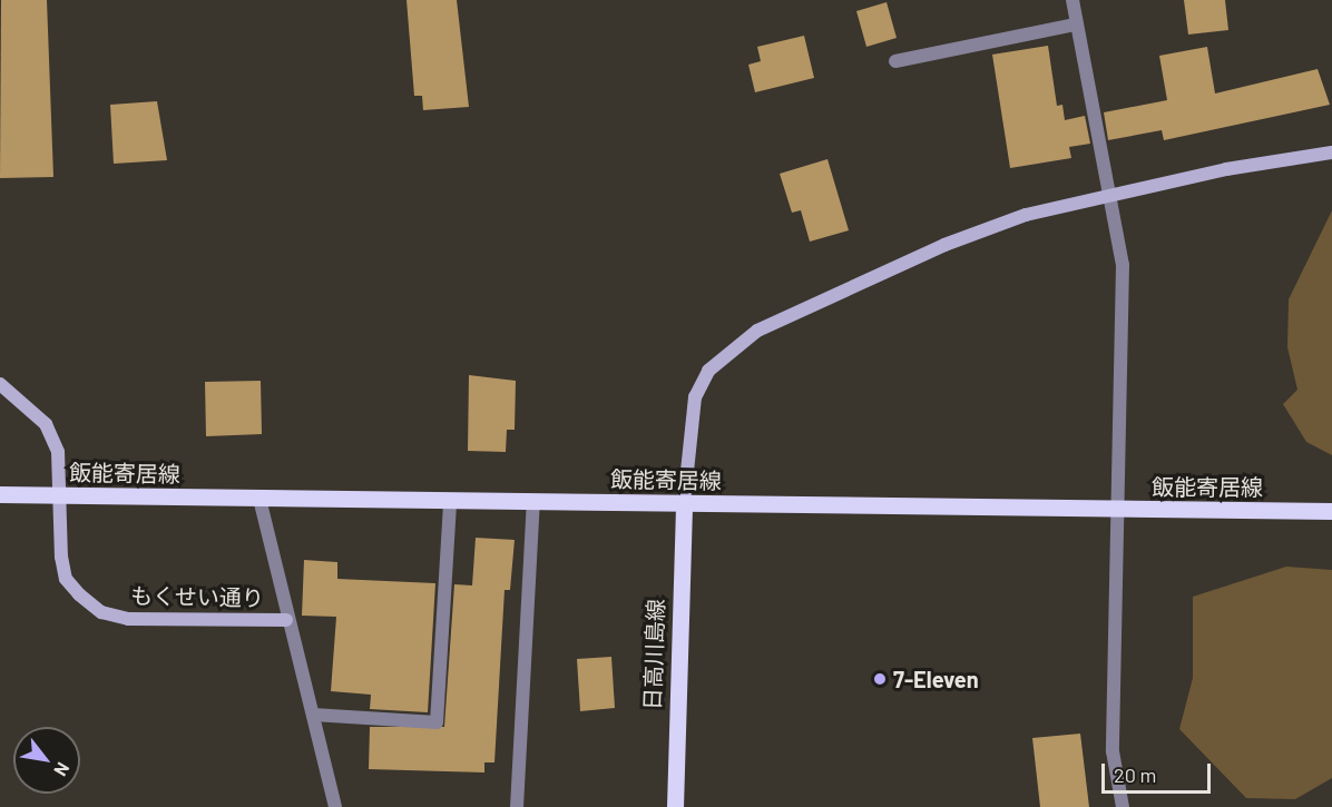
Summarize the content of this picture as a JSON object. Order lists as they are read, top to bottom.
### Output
{
  "streets": {
    "main road": ["飯能寄居線", "日高川島線"],
    "street": ["もくせい通り"]
  },
  "crossings": [
    ["飯能寄居線", "もくせい通り"],
    ["飯能寄居線", "日高川島線"]
  ],
  "places": ["7-Eleven"],
  "scale_bar": "20 m",
  "north": "bottom right"
}
